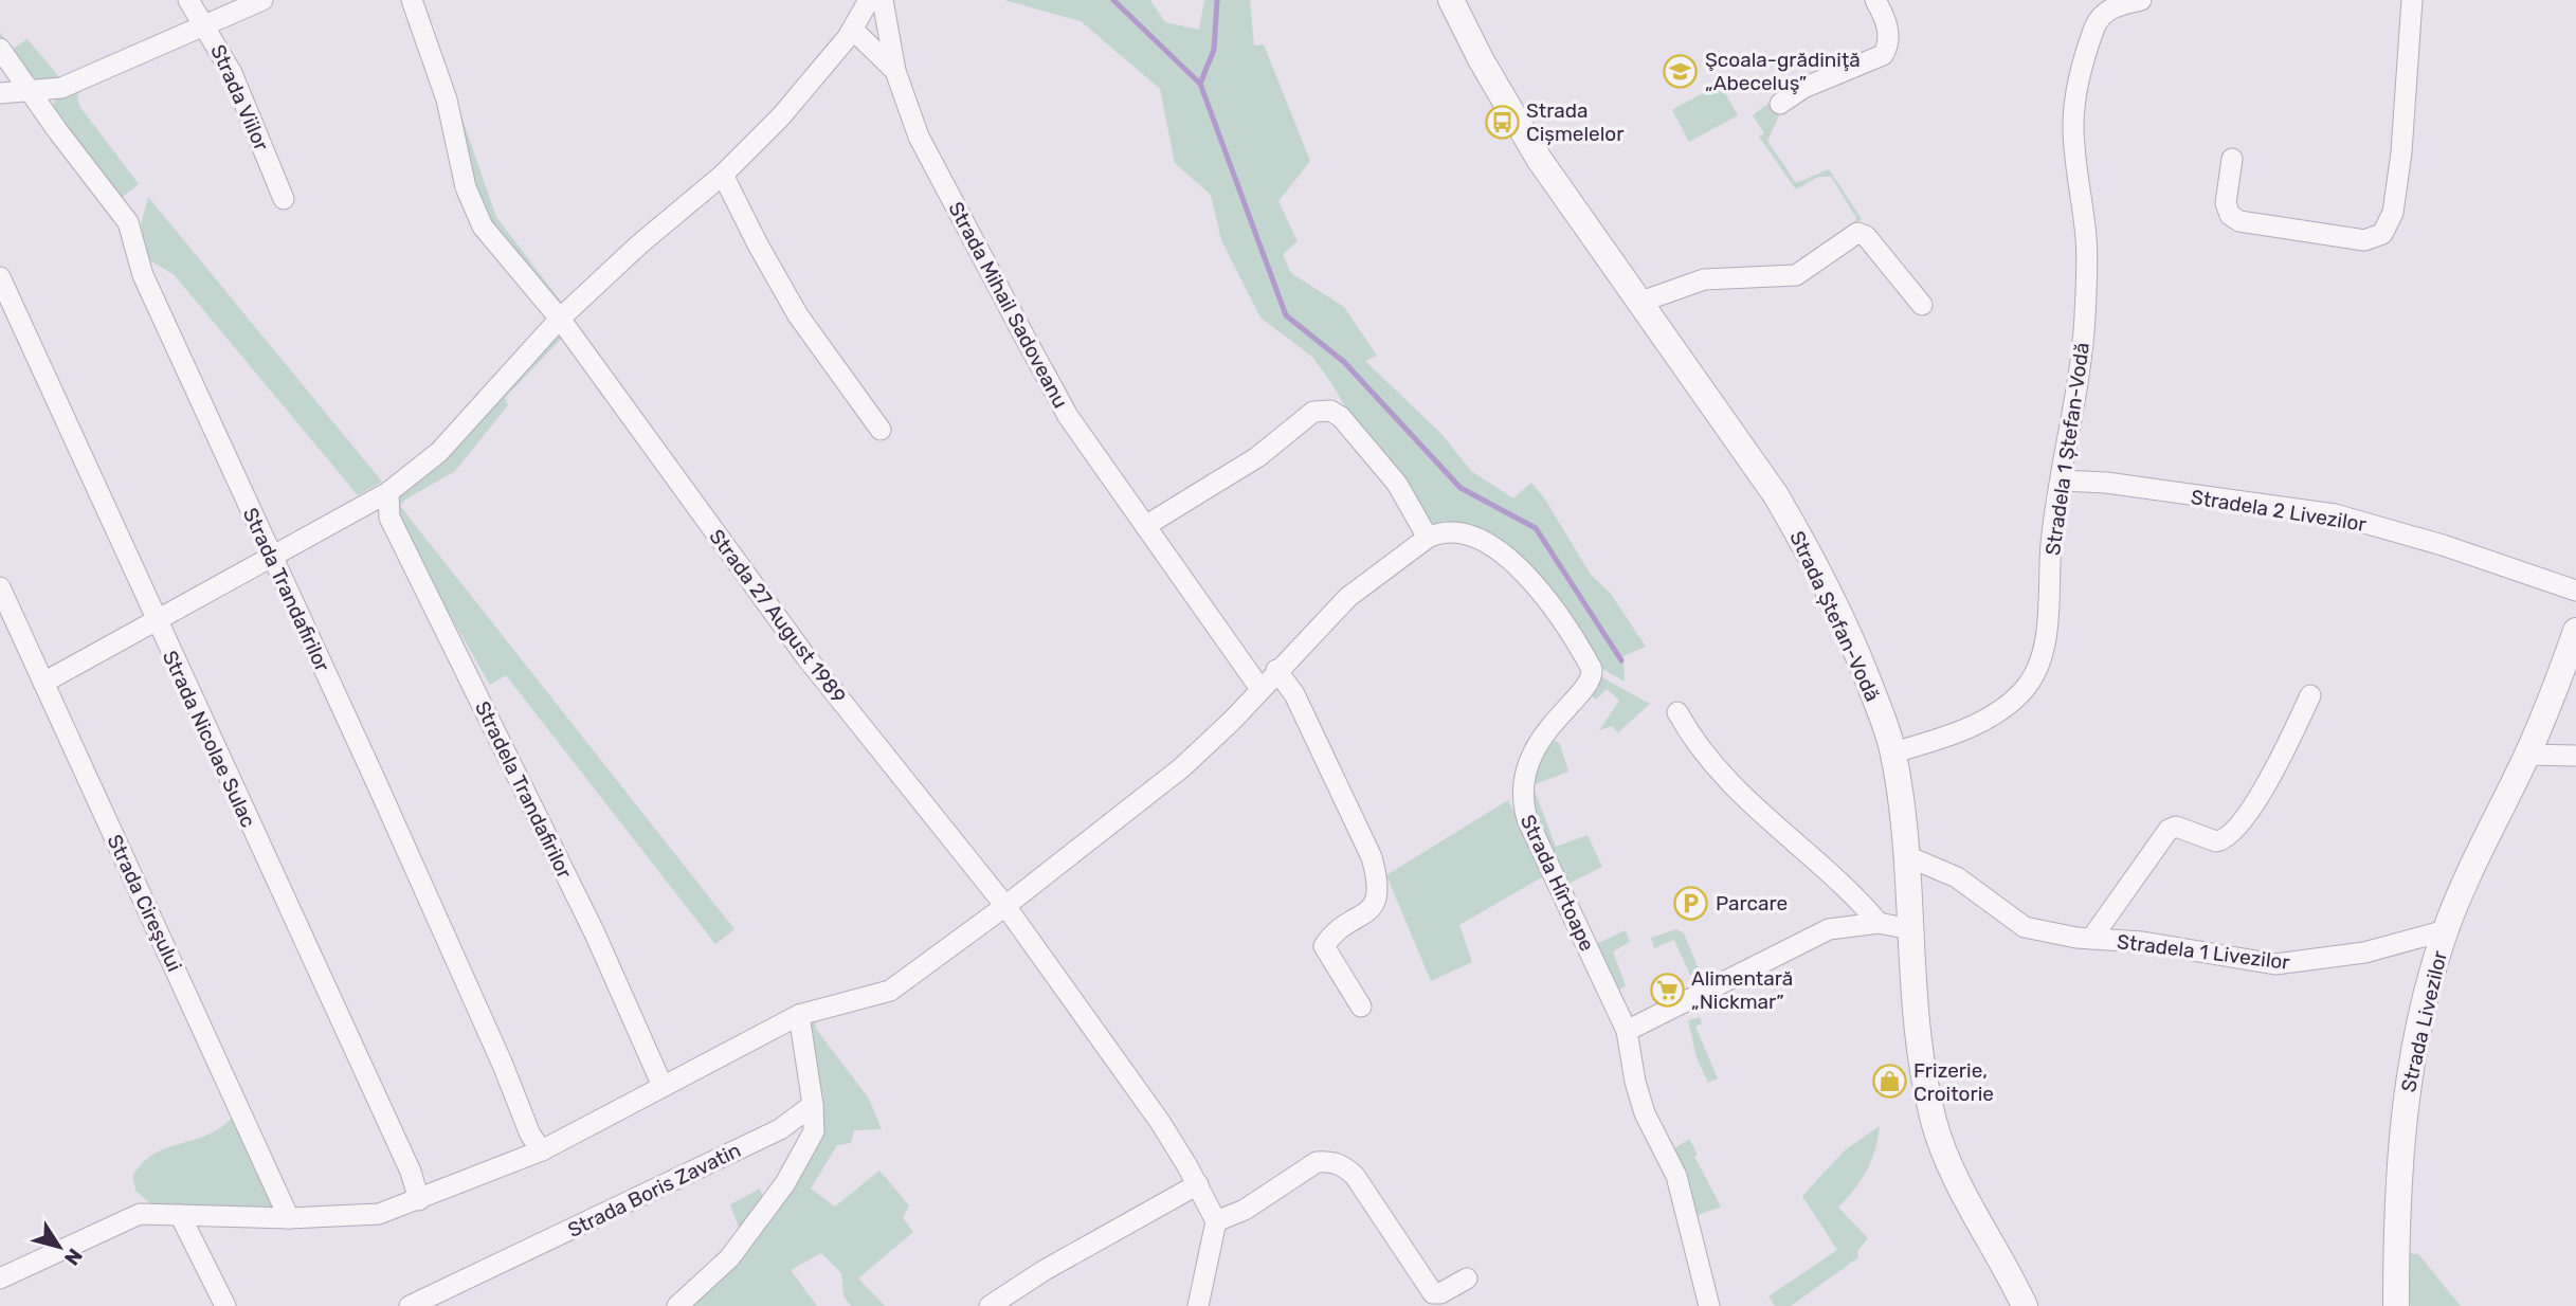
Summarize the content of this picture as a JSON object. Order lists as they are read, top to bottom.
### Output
{
  "streets": {
    "street": [
      "Strada Viilor",
      "Strada Mihail Sadoveanu",
      "Stradela 1 Ștefan-Vodă",
      "Stradela 2 Livezilor",
      "Strada Trandafirilor",
      "Strada 27 August 1989",
      "Strada Ștefan-Vodă",
      "Strada Nicolae Sulac",
      "Stradela Trandafirilor",
      "Strada Hîrtoape",
      "Strada Cireşului",
      "Stradela 1 Livezilor",
      "Strada Livezilor",
      "Strada Boris Zavatin"
    ]
  },
  "crossings": [
    ["Stradela 1 Ștefan-Vodă", "Stradela 2 Livezilor"],
    ["Stradela 1 Ștefan-Vodă", "Strada Ștefan-Vodă"],
    ["Strada Ștefan-Vodă", "Stradela 1 Livezilor"],
    ["Stradela 1 Livezilor", "Strada Livezilor"]
  ],
  "places": {
    "school or university": ["Şcoala-grădiniţă „Abeceluş”"],
    "bus stop": ["Strada Cișmelelor"],
    "parking": ["Parcare"],
    "supermarket": ["Alimentară „Nickmar”"],
    "shop": ["Frizerie, Croitorie"]
  },
  "north": "bottom right"
}
